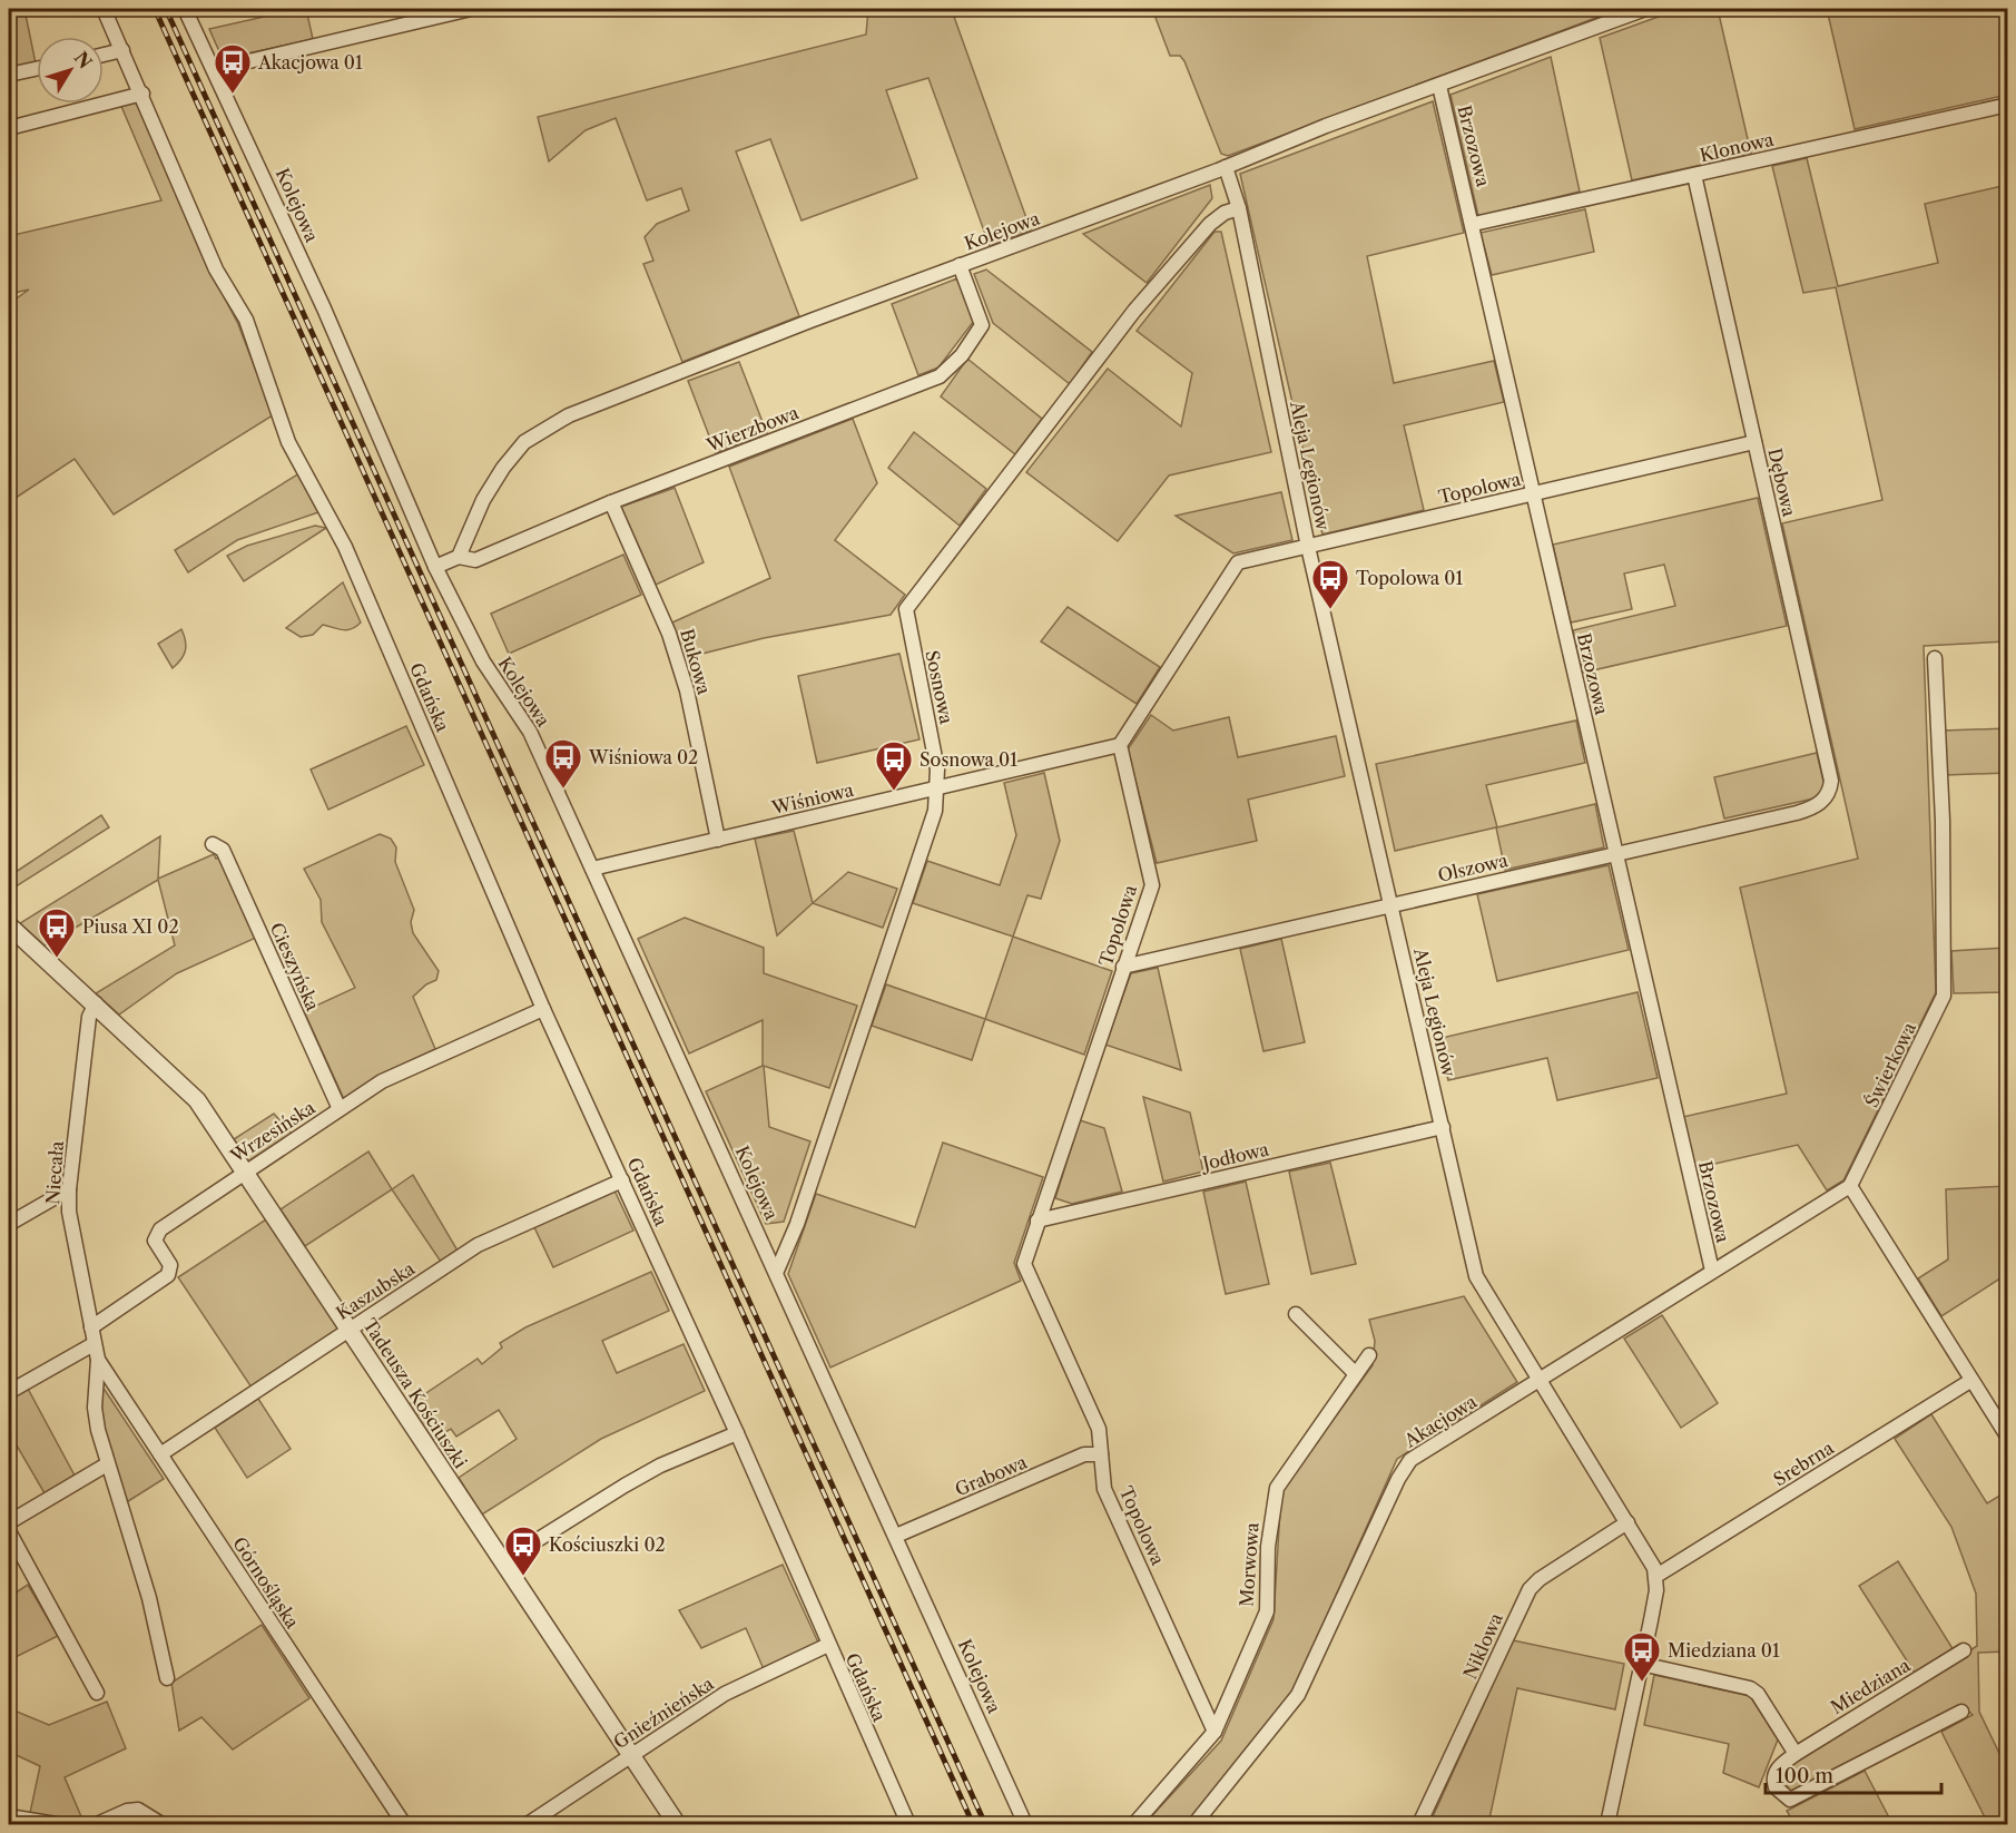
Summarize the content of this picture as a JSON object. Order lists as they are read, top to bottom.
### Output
{
  "streets": {
    "street": [
      "Brzozowa",
      "Klonowa",
      "Kolejowa",
      "Wierzbowa",
      "Aleja Legionów",
      "Dębowa",
      "Topolowa",
      "Bukowa",
      "Sosnowa",
      "Gdańska",
      "Wiśniowa",
      "Olszowa",
      "Cieszyńska",
      "Świerkowa",
      "Wrzesińska",
      "Jodłowa",
      "Niecała",
      "Kaszubska",
      "Tadeusza Kościuszki",
      "Akacjowa",
      "Srebrna",
      "Grabowa",
      "Morwowa",
      "Górnośląska",
      "Niklowa",
      "Miedziana",
      "Gnieźnieńska"
    ]
  },
  "crossings": [
    ["Brzozowa", "Klonowa"],
    ["Brzozowa", "Kolejowa"],
    ["Brzozowa", "Topolowa"],
    ["Brzozowa", "Olszowa"],
    ["Brzozowa", "Akacjowa"],
    ["Klonowa", "Dębowa"],
    ["Kolejowa", "Wierzbowa"],
    ["Kolejowa", "Aleja Legionów"],
    ["Kolejowa", "Sosnowa"],
    ["Kolejowa", "Wiśniowa"],
    ["Kolejowa", "Grabowa"],
    ["Wierzbowa", "Bukowa"],
    ["Aleja Legionów", "Topolowa"],
    ["Aleja Legionów", "Sosnowa"],
    ["Aleja Legionów", "Olszowa"],
    ["Aleja Legionów", "Jodłowa"],
    ["Aleja Legionów", "Akacjowa"],
    ["Aleja Legionów", "Srebrna"],
    ["Aleja Legionów", "Niklowa"],
    ["Dębowa", "Topolowa"],
    ["Dębowa", "Olszowa"],
    ["Topolowa", "Wiśniowa"],
    ["Topolowa", "Olszowa"],
    ["Topolowa", "Jodłowa"],
    ["Topolowa", "Grabowa"],
    ["Topolowa", "Morwowa"],
    ["Bukowa", "Wiśniowa"],
    ["Sosnowa", "Wiśniowa"],
    ["Gdańska", "Wrzesińska"],
    ["Gdańska", "Kaszubska"],
    ["Gdańska", "Gnieźnieńska"],
    ["Cieszyńska", "Wrzesińska"],
    ["Świerkowa", "Akacjowa"],
    ["Wrzesińska", "Niecała"],
    ["Wrzesińska", "Tadeusza Kościuszki"],
    ["Niecała", "Tadeusza Kościuszki"],
    ["Niecała", "Górnośląska"],
    ["Kaszubska", "Tadeusza Kościuszki"],
    ["Kaszubska", "Górnośląska"],
    ["Tadeusza Kościuszki", "Gnieźnieńska"]
  ],
  "places": {
    "bus stop": [
      "Akacjowa 01",
      "Topolowa 01",
      "Wiśniowa 02",
      "Sosnowa 01",
      "Piusa XI 02",
      "Kościuszki 02",
      "Miedziana 01"
    ]
  },
  "scale_bar": "100 m",
  "north": "top right"
}
